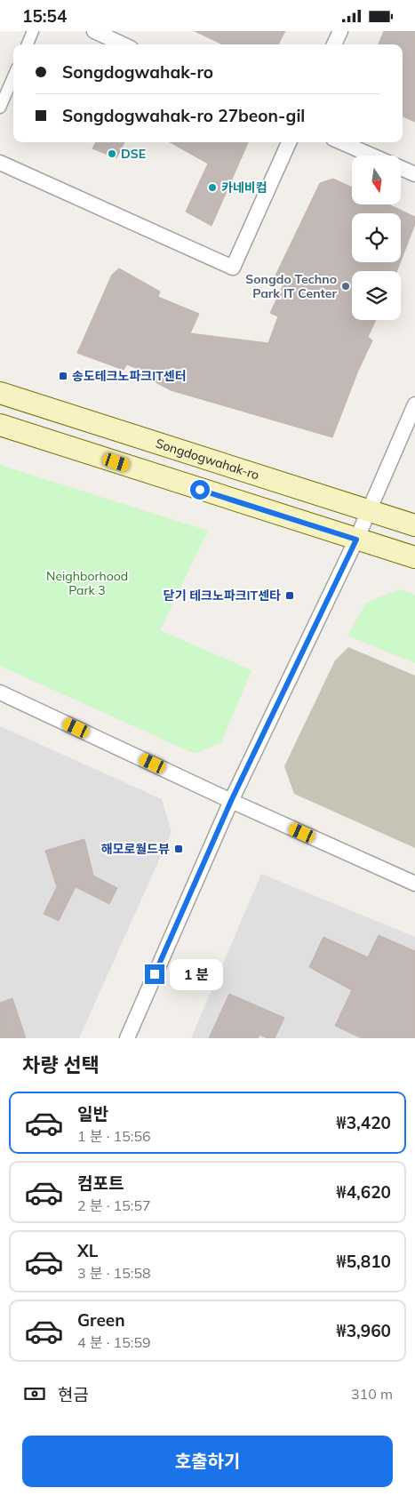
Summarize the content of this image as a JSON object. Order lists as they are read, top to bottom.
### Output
{
  "streets": {
    "main road": ["Songdogwahak-ro"]
  },
  "parks": ["Neighborhood Park 3"],
  "places": {
    "other": ["DSE", "카네비컴", "Songdo Techno Park IT Center"],
    "transit": ["송도테크노파크IT센터", "닫기 테크노파크IT센타", "해모로월드뷰"]
  },
  "north": "bottom",
  "page": {
    "status": "15:54",
    "banner": ["Songdogwahak-ro", "Songdogwahak-ro 27beon-gil"],
    "bubble": "1 분",
    "heading": "차량 선택",
    "list": [
      {
        "name": "일반",
        "note": "1 분 · 15:56",
        "value": "₩3,420"
      },
      {
        "name": "컴포트",
        "note": "2 분 · 15:57",
        "value": "₩4,620"
      },
      {
        "name": "XL",
        "note": "3 분 · 15:58",
        "value": "₩5,810"
      },
      {
        "name": "Green",
        "note": "4 분 · 15:59",
        "value": "₩3,960"
      }
    ],
    "pay": ["현금", "310 m"],
    "buttons": "호출하기"
  }
}
